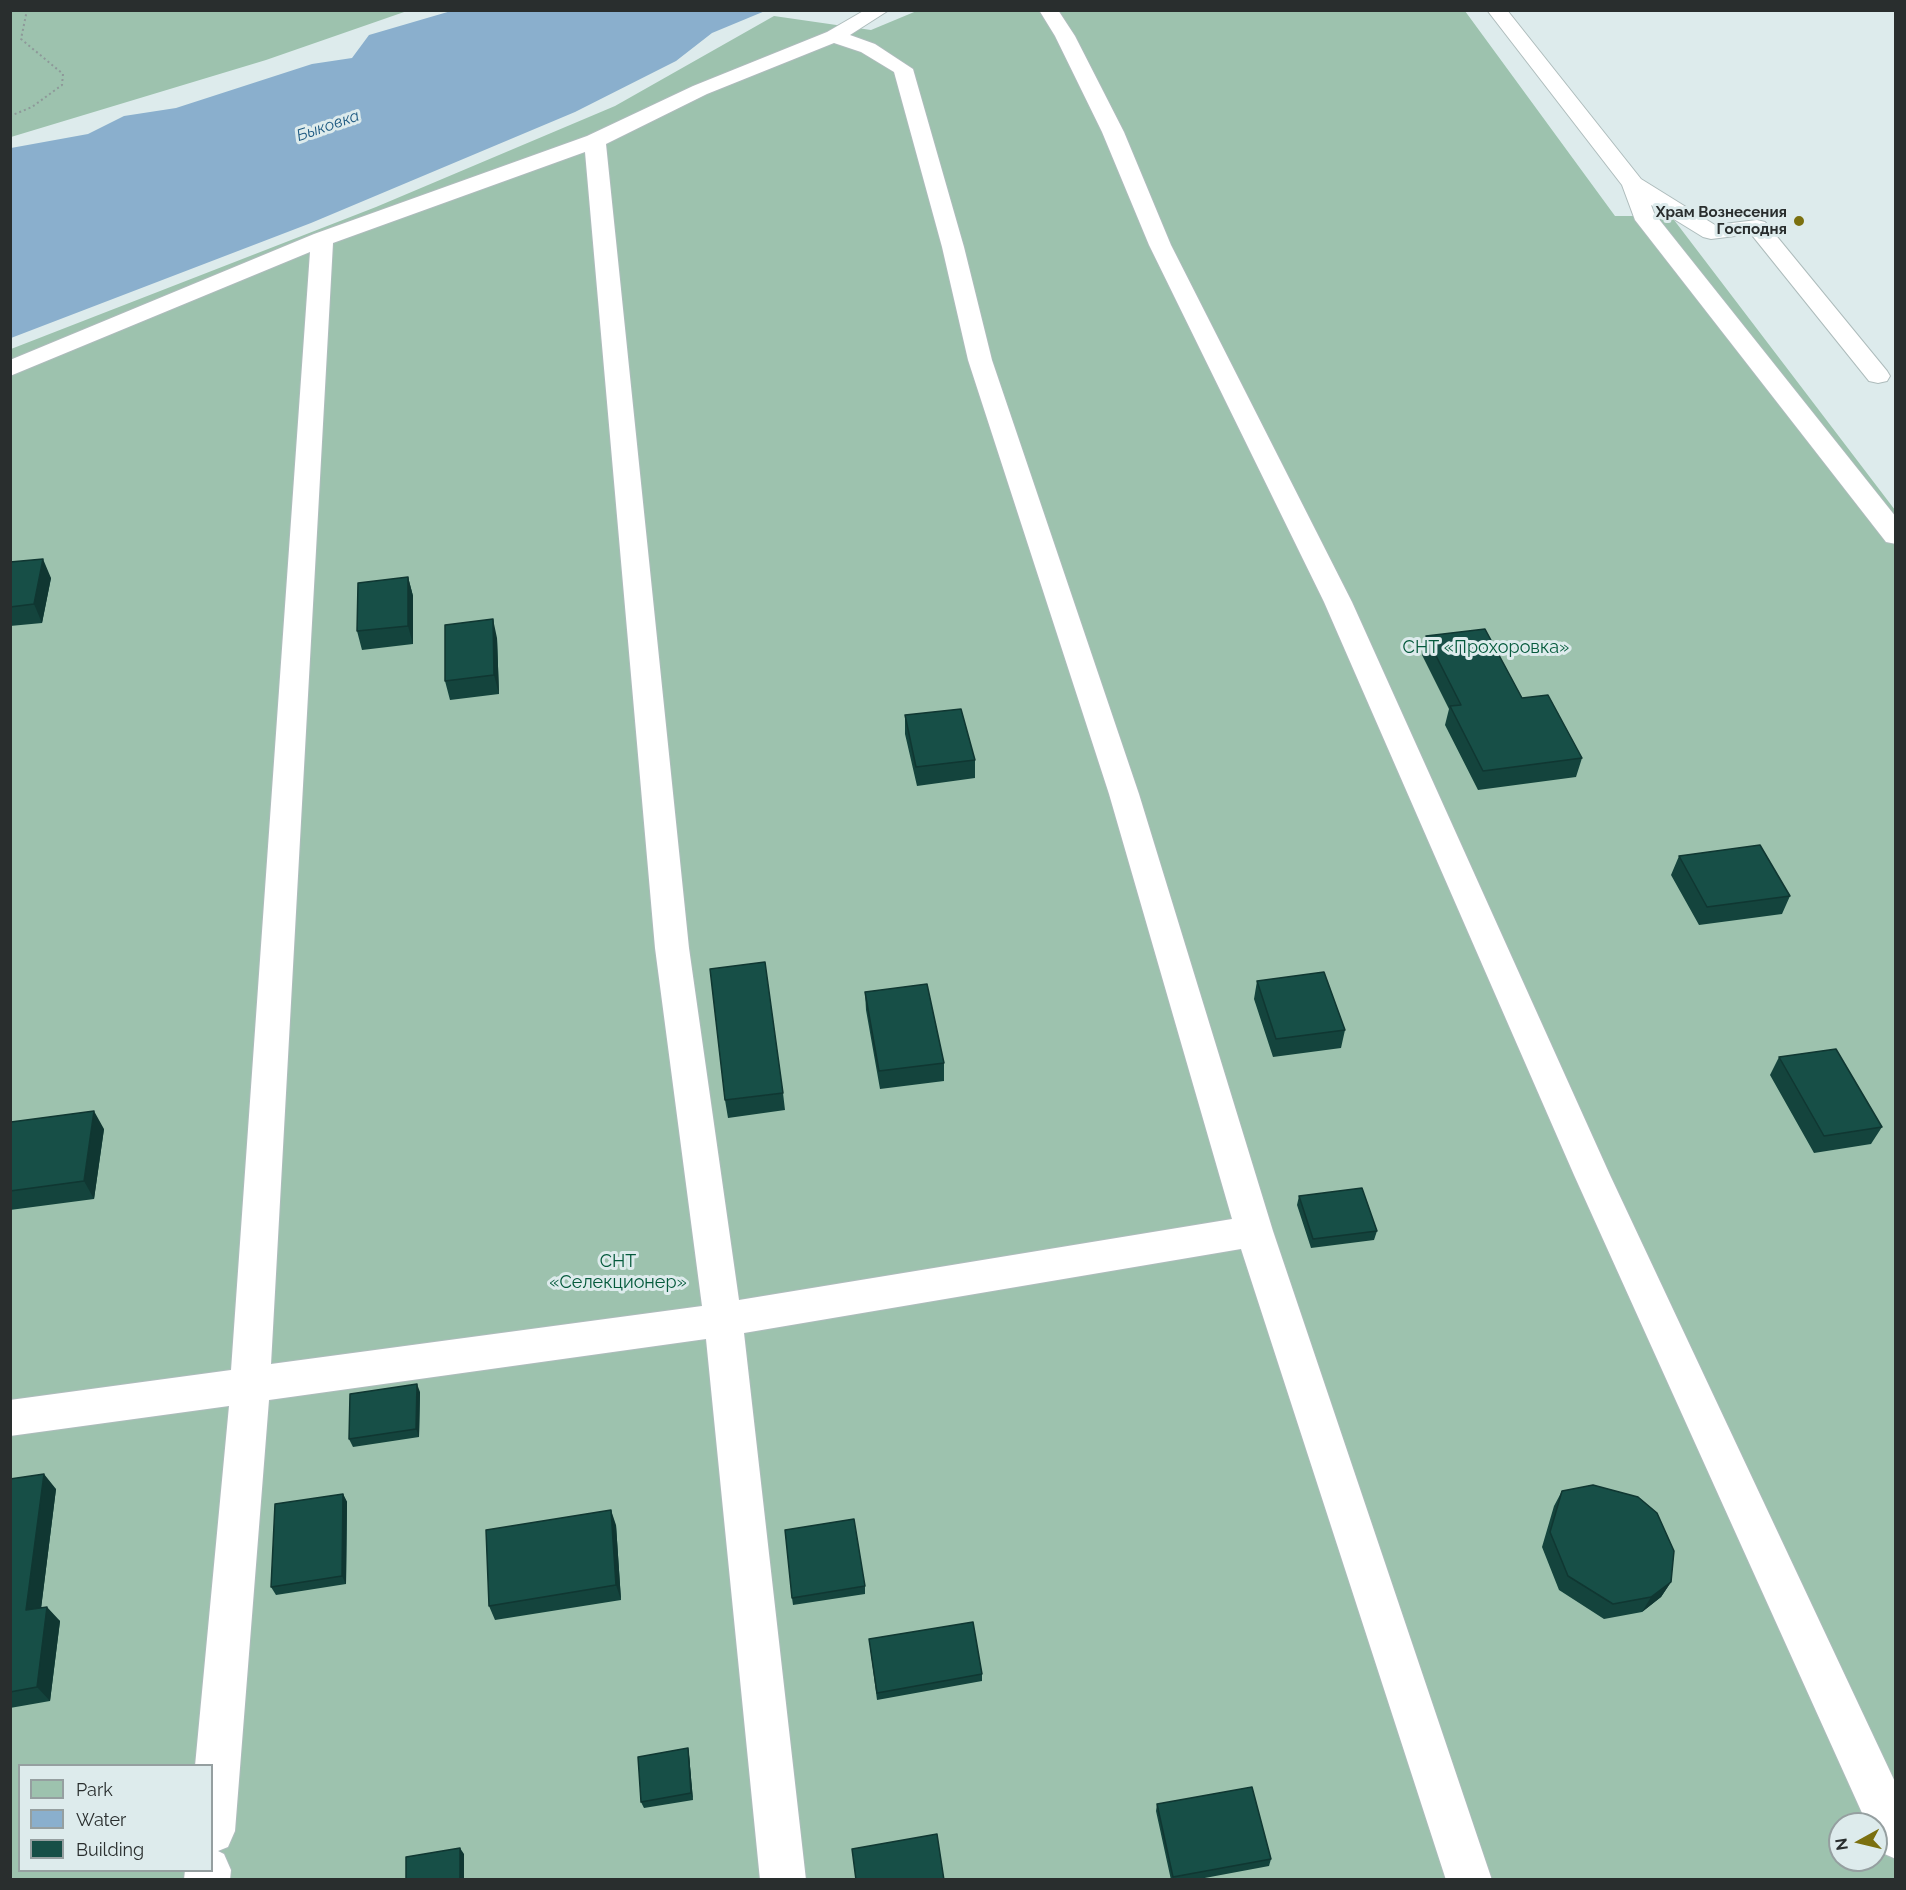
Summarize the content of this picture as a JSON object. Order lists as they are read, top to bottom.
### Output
{
  "water": ["Быковка"],
  "parks": ["СНТ «Прохоровка»", "СНТ «Селекционер»"],
  "places": ["Храм Вознесения Господня"],
  "legend": ["Park", "Water", "Building"],
  "north": "left"
}
